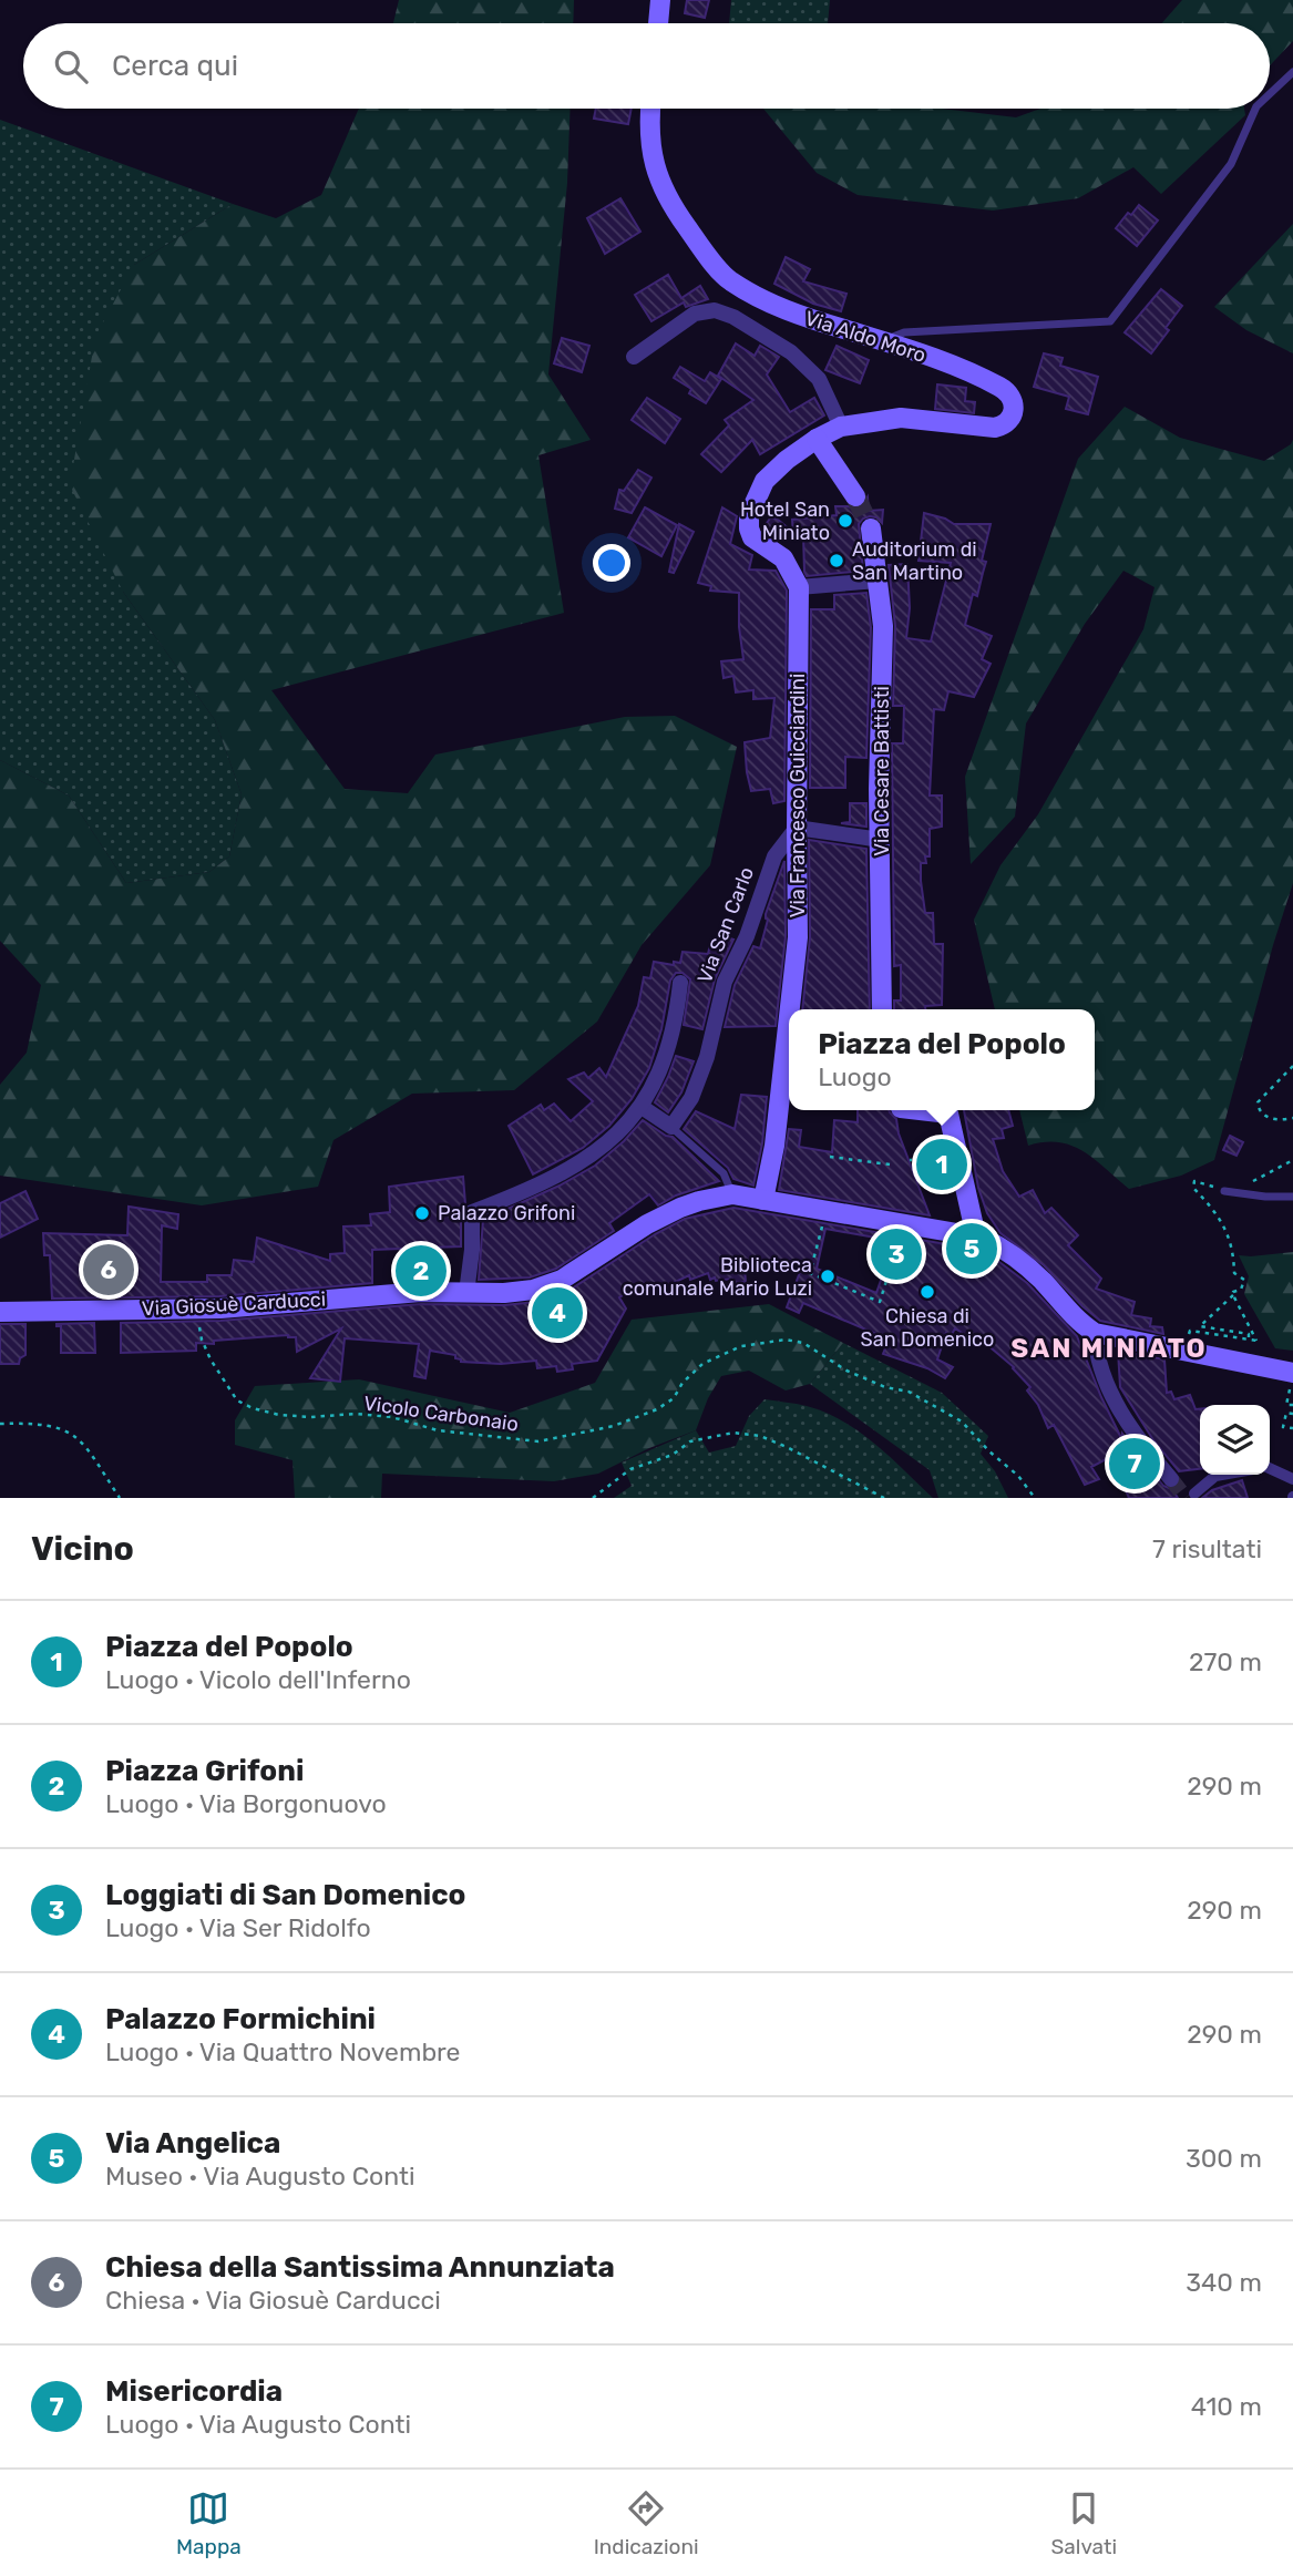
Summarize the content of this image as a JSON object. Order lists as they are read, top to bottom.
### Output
{
  "streets": {
    "main road": [
      "Via Aldo Moro",
      "Via Cesare Battisti",
      "Via Francesco Guicciardini",
      "Via Giosuè Carducci"
    ],
    "street": ["Via San Carlo"],
    "path": ["Vicolo Carbonaio"]
  },
  "crossings": [
    ["Via Francesco Guicciardini", "Via San Carlo"],
    ["Via Giosuè Carducci", "Vicolo Carbonaio"]
  ],
  "districts": ["SAN MINIATO"],
  "places": [
    "Hotel San Miniato",
    "Auditorium di San Martino",
    "Palazzo Grifoni",
    "Biblioteca comunale Mario Luzi",
    "Chiesa di San Domenico"
  ],
  "page": {
    "search": "Cerca qui",
    "popup": ["Piazza del Popolo", "Luogo"],
    "pins": [
      "1",
      "5",
      "3",
      "6",
      "2",
      "4",
      "7"
    ],
    "heading": ["Vicino", "7 risultati"],
    "list": [
      {
        "mark": "1",
        "name": "Piazza del Popolo",
        "note": "Luogo · Vicolo dell'Inferno",
        "value": "270 m"
      },
      {
        "mark": "2",
        "name": "Piazza Grifoni",
        "note": "Luogo · Via Borgonuovo",
        "value": "290 m"
      },
      {
        "mark": "3",
        "name": "Loggiati di San Domenico",
        "note": "Luogo · Via Ser Ridolfo",
        "value": "290 m"
      },
      {
        "mark": "4",
        "name": "Palazzo Formichini",
        "note": "Luogo · Via Quattro Novembre",
        "value": "290 m"
      },
      {
        "mark": "5",
        "name": "Via Angelica",
        "note": "Museo · Via Augusto Conti",
        "value": "300 m"
      },
      {
        "mark": "6",
        "name": "Chiesa della Santissima Annunziata",
        "note": "Chiesa · Via Giosuè Carducci",
        "value": "340 m"
      },
      {
        "mark": "7",
        "name": "Misericordia",
        "note": "Luogo · Via Augusto Conti",
        "value": "410 m"
      }
    ],
    "nav": ["Mappa", "Indicazioni", "Salvati"]
  }
}
